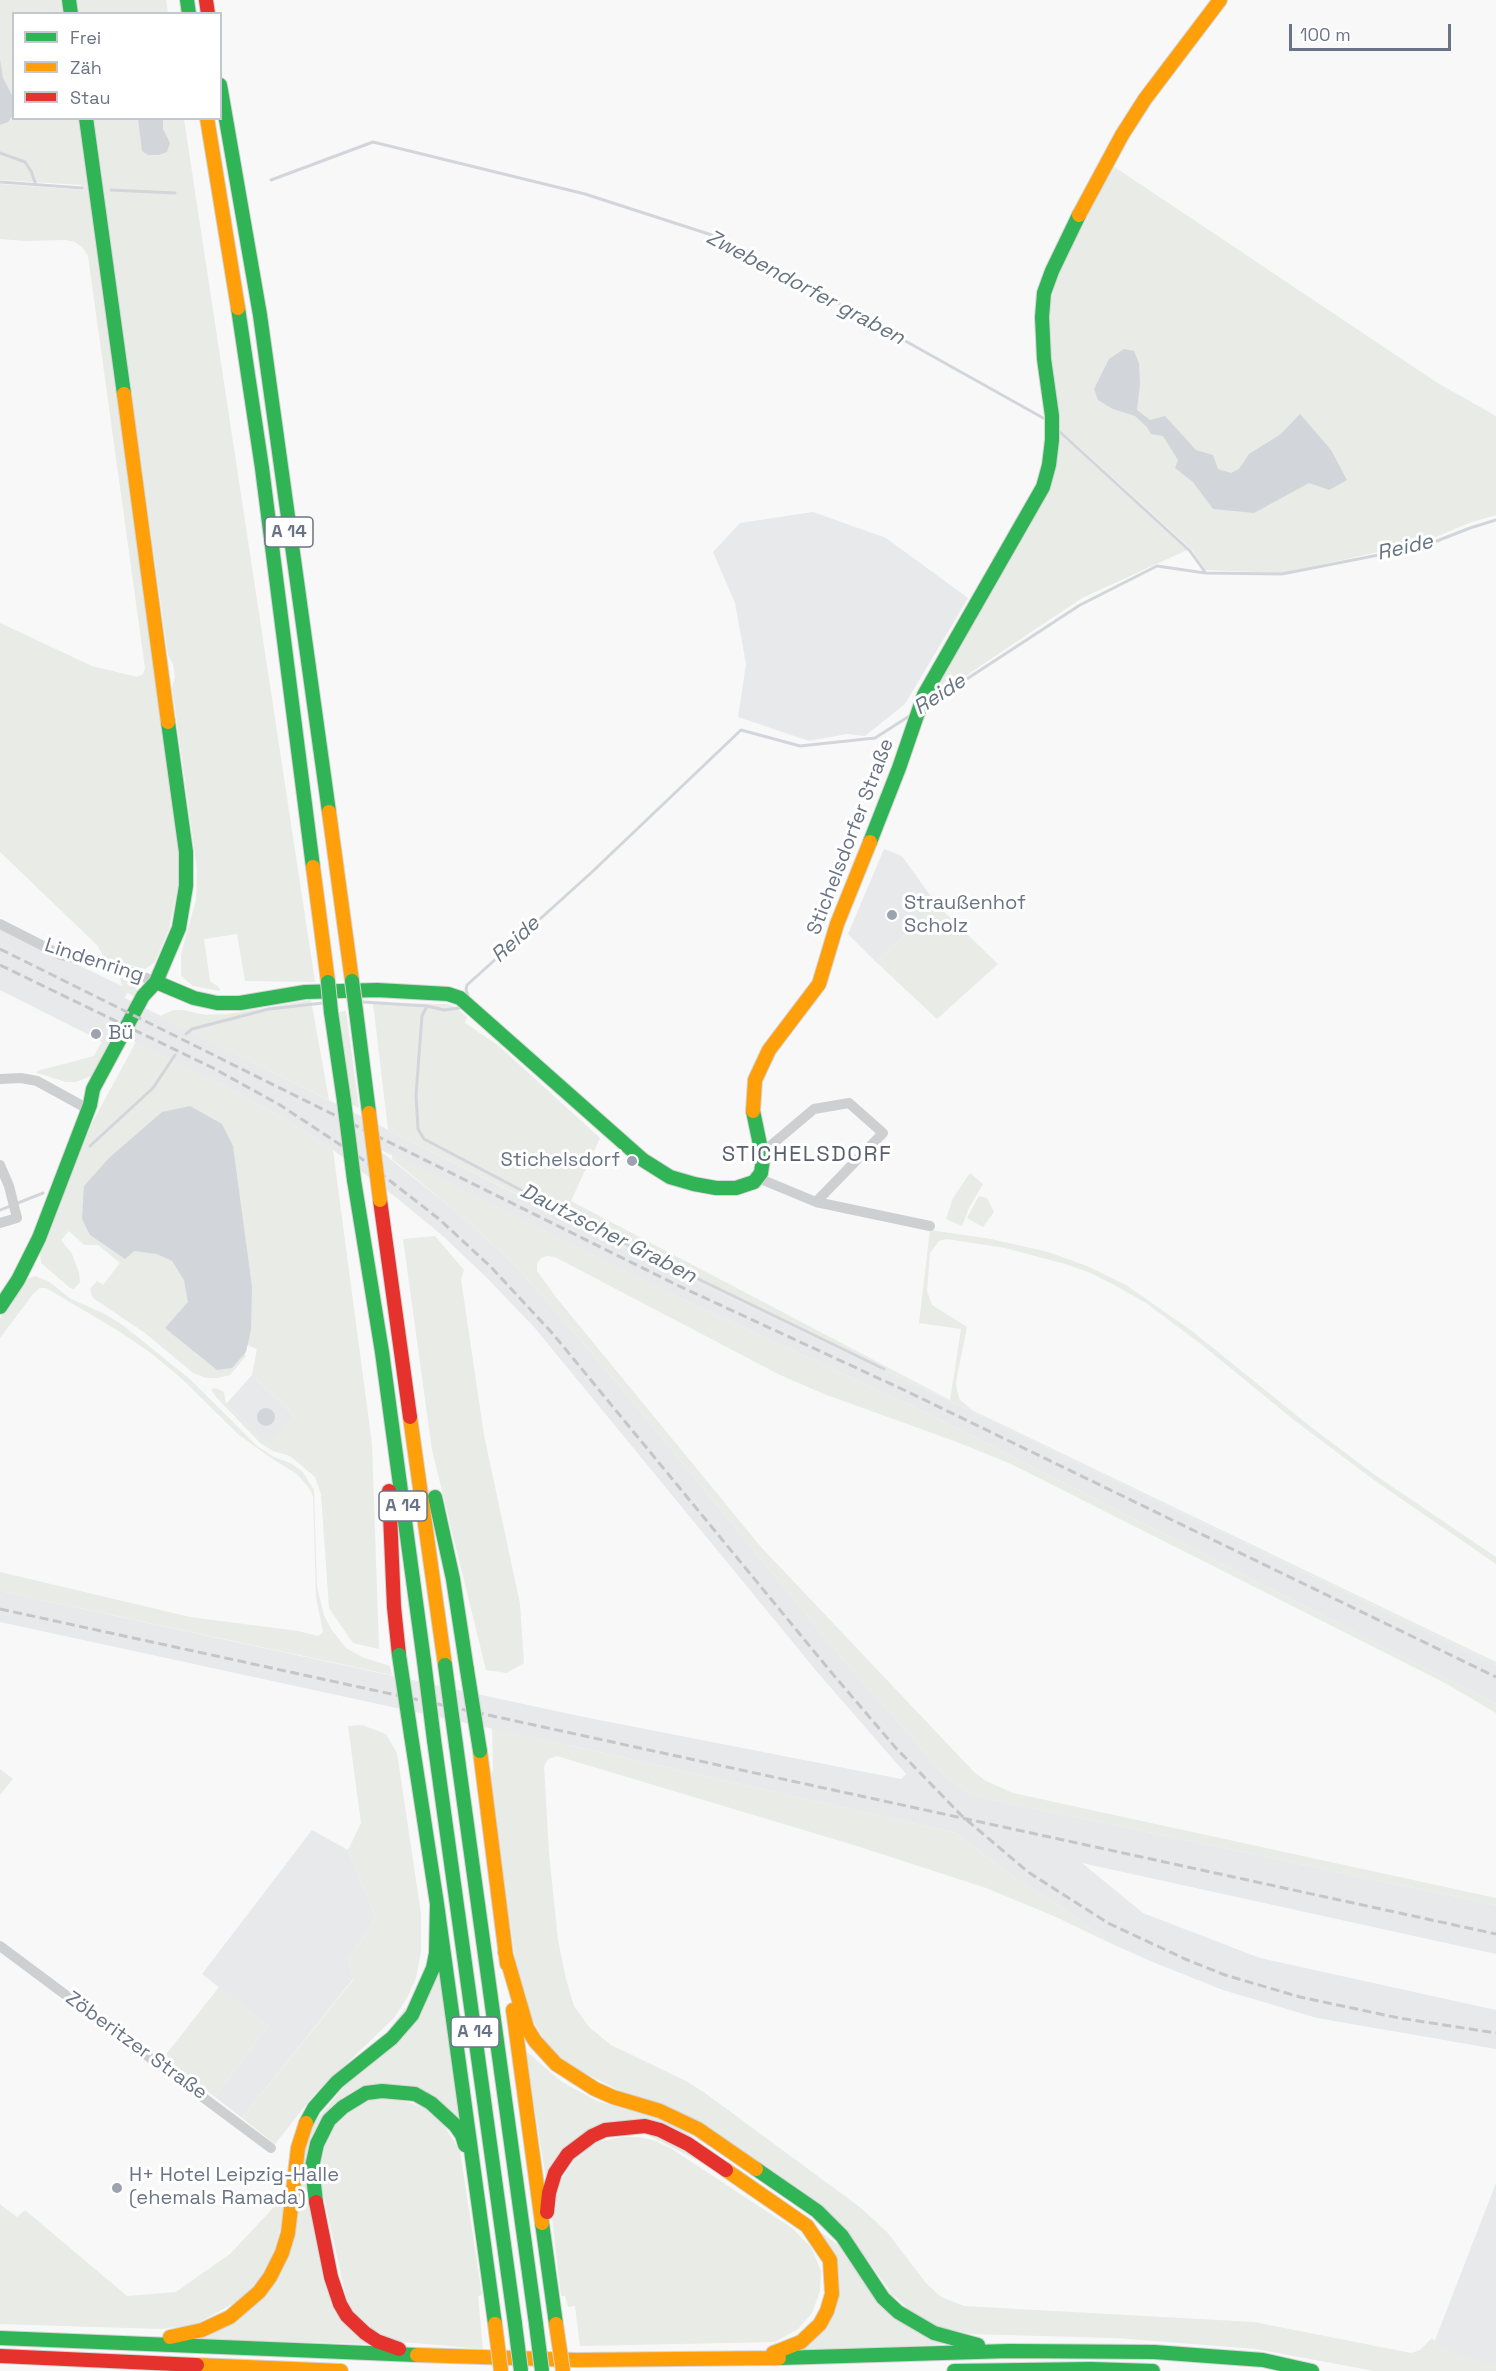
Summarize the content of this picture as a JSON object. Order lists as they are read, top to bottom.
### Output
{
  "streets": {
    "main road": ["A 14", "Stichelsdorfer Straße"],
    "street": ["Lindenring", "Zöberitzer Straße"]
  },
  "districts": ["STICHELSDORF"],
  "water": ["Zwebendorfer graben", "Reide", "Dautzscher Graben"],
  "places": [
    "Straußenhof Scholz",
    "Bü",
    "Stichelsdorf",
    "H+ Hotel Leipzig-Halle (ehemals Ramada)"
  ],
  "legend": ["Frei", "Zäh", "Stau"],
  "scale_bar": "100 m"
}
